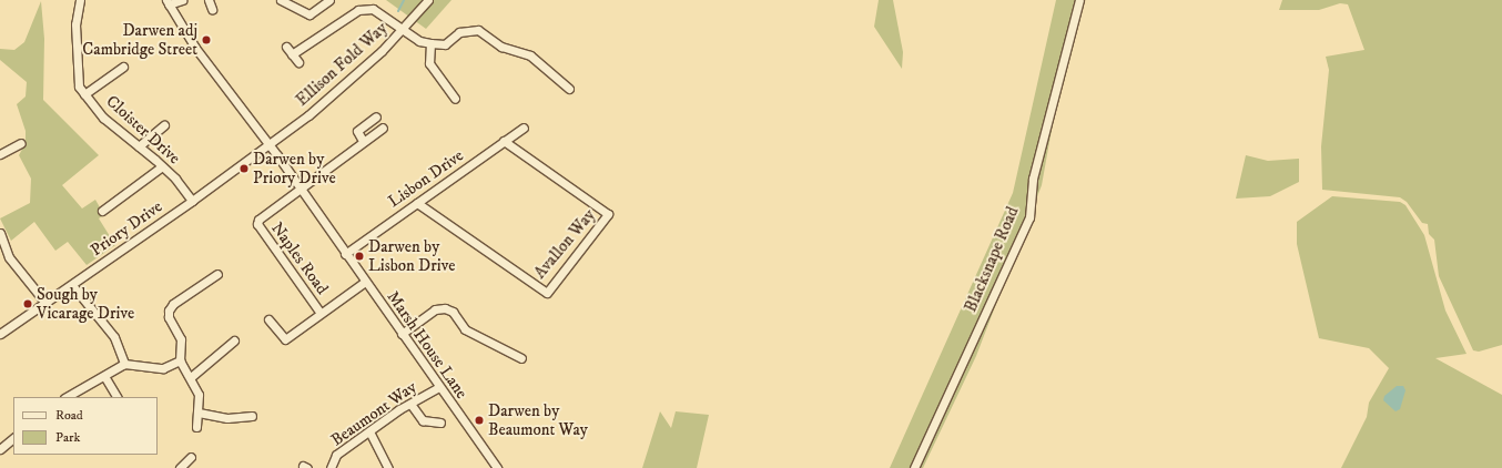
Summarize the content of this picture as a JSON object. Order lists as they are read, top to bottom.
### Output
{
  "streets": {
    "street": [
      "Ellison Fold Way",
      "Cloister Drive",
      "Lisbon Drive",
      "Priory Drive",
      "Avallon Way",
      "Naples Road",
      "Blacksnape Road",
      "Marsh House Lane",
      "Beaumont Way"
    ]
  },
  "crossings": [
    ["Ellison Fold Way", "Priory Drive"],
    ["Ellison Fold Way", "Marsh House Lane"],
    ["Cloister Drive", "Priory Drive"],
    ["Lisbon Drive", "Avallon Way"],
    ["Lisbon Drive", "Marsh House Lane"],
    ["Priory Drive", "Marsh House Lane"],
    ["Naples Road", "Marsh House Lane"],
    ["Marsh House Lane", "Beaumont Way"]
  ],
  "places": [
    "Darwen adj Cambridge Street",
    "Darwen by Priory Drive",
    "Darwen by Lisbon Drive",
    "Sough by Vicarage Drive",
    "Darwen by Beaumont Way"
  ],
  "legend": ["Road", "Park"]
}
